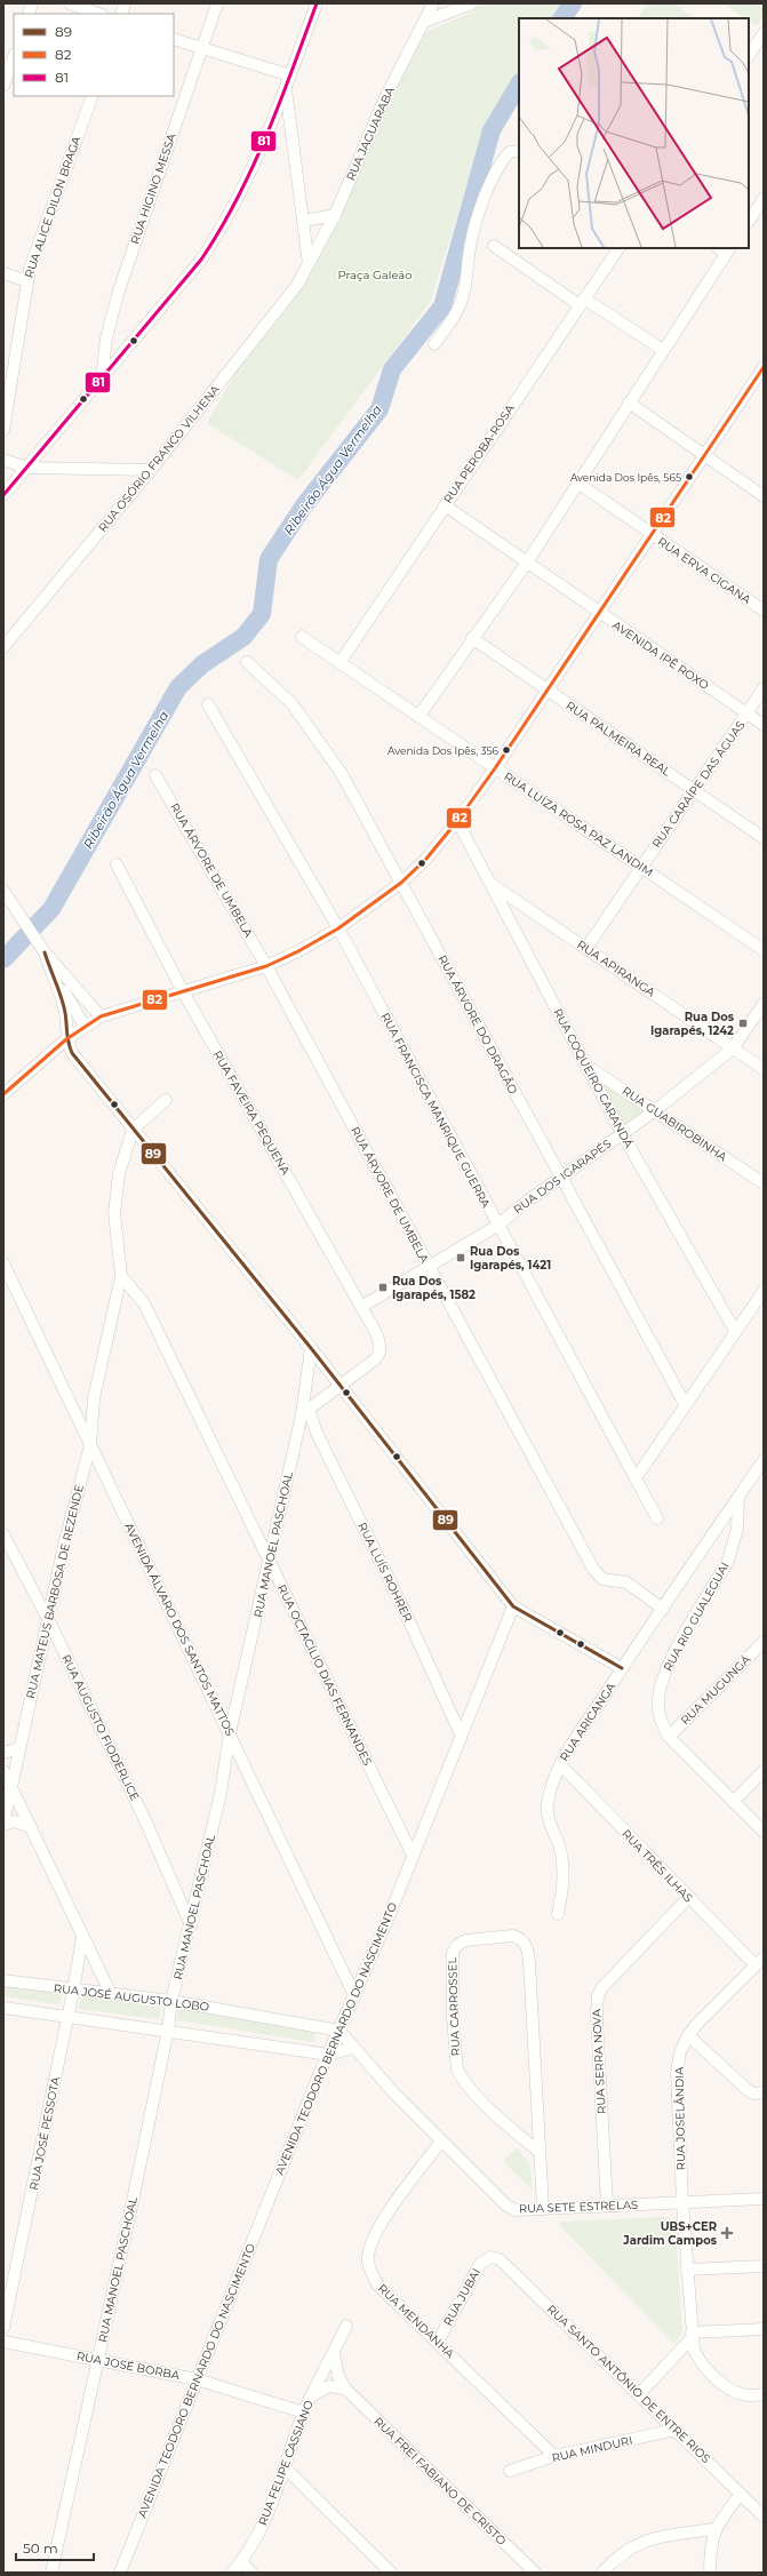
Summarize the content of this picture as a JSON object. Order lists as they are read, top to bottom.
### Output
{
  "streets": {
    "street": [
      "RUA JAGUARABA",
      "RUA HIGINO MESSA",
      "RUA ALICE DILON BRAGA",
      "RUA PEROBA-ROSA",
      "RUA OSÓRIO FRANCO VILHENA",
      "RUA ERVA CIGANA",
      "AVENIDA IPÊ ROXO",
      "RUA PALMEIRA REAL",
      "RUA CARAÍPE DAS ÁGUAS",
      "RUA LUÍZA ROSA PAZ LANDIM",
      "RUA ÁRVORE DE UMBELA",
      "RUA APIRANGA",
      "RUA ÁRVORE DO DRAGÃO",
      "RUA COQUEIRO CARANDÁ",
      "RUA FRANCISCA MANRIQUE GUERRA",
      "RUA FAVEIRA PEQUENA",
      "RUA GUABIROBINHA",
      "RUA DOS IGARAPÉS",
      "RUA MANOEL PASCHOAL",
      "RUA LUÍS ROHRER",
      "RUA MATEUS BARBOSA DE REZENDE",
      "RUA RIO GUALEGUAI",
      "AVENIDA ÁLVARO DOS SANTOS MATTOS",
      "RUA OCTACÍLIO DIAS FERNANDES",
      "RUA MUGUNGÁ",
      "RUA ARICANGA",
      "RUA AUGUSTO FIODERLICE",
      "RUA TRÊS ILHAS",
      "RUA JOSÉ AUGUSTO LOBO",
      "RUA CARROSSEL",
      "AVENIDA TEODORO BERNARDO DO NASCIMENTO",
      "RUA SERRA NOVA",
      "RUA JOSELÂNDIA",
      "RUA JOSÉ PESSOTA",
      "RUA SETE ESTRELAS",
      "RUA JUBAI",
      "RUA MENDANHA",
      "RUA JOSÉ BORBA",
      "RUA SANTO ANTÔNIO DE ENTRE RIOS",
      "RUA MINDURI",
      "RUA FELIPE CASSIANO",
      "RUA FREI FABIANO DE CRISTO"
    ]
  },
  "crossings": [
    ["RUA JAGUARABA", "RUA OSÓRIO FRANCO VILHENA"],
    ["RUA PEROBA-ROSA", "AVENIDA IPÊ ROXO"],
    ["RUA PEROBA-ROSA", "RUA LUÍZA ROSA PAZ LANDIM"],
    ["AVENIDA IPÊ ROXO", "RUA CARAÍPE DAS ÁGUAS"],
    ["RUA PALMEIRA REAL", "RUA CARAÍPE DAS ÁGUAS"],
    ["RUA CARAÍPE DAS ÁGUAS", "RUA LUÍZA ROSA PAZ LANDIM"],
    ["RUA CARAÍPE DAS ÁGUAS", "RUA APIRANGA"],
    ["RUA ÁRVORE DE UMBELA", "RUA DOS IGARAPÉS"],
    ["RUA ÁRVORE DE UMBELA", "RUA ARICANGA"],
    ["RUA APIRANGA", "RUA COQUEIRO CARANDÁ"],
    ["RUA APIRANGA", "RUA DOS IGARAPÉS"],
    ["RUA ÁRVORE DO DRAGÃO", "RUA DOS IGARAPÉS"],
    ["RUA COQUEIRO CARANDÁ", "RUA GUABIROBINHA"],
    ["RUA COQUEIRO CARANDÁ", "RUA DOS IGARAPÉS"],
    ["RUA FRANCISCA MANRIQUE GUERRA", "RUA DOS IGARAPÉS"],
    ["RUA FAVEIRA PEQUENA", "RUA DOS IGARAPÉS"],
    ["RUA GUABIROBINHA", "RUA DOS IGARAPÉS"],
    ["RUA MANOEL PASCHOAL", "RUA LUÍS ROHRER"],
    ["RUA MANOEL PASCHOAL", "AVENIDA ÁLVARO DOS SANTOS MATTOS"],
    ["RUA MANOEL PASCHOAL", "RUA OCTACÍLIO DIAS FERNANDES"],
    ["RUA MANOEL PASCHOAL", "RUA AUGUSTO FIODERLICE"],
    ["RUA MANOEL PASCHOAL", "RUA JOSÉ AUGUSTO LOBO"],
    ["RUA MANOEL PASCHOAL", "RUA JOSÉ BORBA"],
    ["RUA LUÍS ROHRER", "AVENIDA TEODORO BERNARDO DO NASCIMENTO"],
    ["RUA MATEUS BARBOSA DE REZENDE", "AVENIDA ÁLVARO DOS SANTOS MATTOS"],
    ["RUA MATEUS BARBOSA DE REZENDE", "RUA OCTACÍLIO DIAS FERNANDES"],
    ["RUA MATEUS BARBOSA DE REZENDE", "RUA AUGUSTO FIODERLICE"],
    ["RUA RIO GUALEGUAI", "RUA MUGUNGÁ"],
    ["RUA RIO GUALEGUAI", "RUA ARICANGA"],
    ["AVENIDA ÁLVARO DOS SANTOS MATTOS", "AVENIDA TEODORO BERNARDO DO NASCIMENTO"],
    ["RUA OCTACÍLIO DIAS FERNANDES", "AVENIDA TEODORO BERNARDO DO NASCIMENTO"],
    ["RUA ARICANGA", "RUA TRÊS ILHAS"],
    ["RUA TRÊS ILHAS", "RUA SERRA NOVA"],
    ["RUA TRÊS ILHAS", "RUA JOSELÂNDIA"],
    ["RUA JOSÉ AUGUSTO LOBO", "AVENIDA TEODORO BERNARDO DO NASCIMENTO"],
    ["RUA JOSÉ AUGUSTO LOBO", "RUA JOSÉ PESSOTA"],
    ["RUA JOSÉ AUGUSTO LOBO", "RUA SETE ESTRELAS"],
    ["RUA CARROSSEL", "RUA SETE ESTRELAS"],
    ["AVENIDA TEODORO BERNARDO DO NASCIMENTO", "RUA SETE ESTRELAS"],
    ["AVENIDA TEODORO BERNARDO DO NASCIMENTO", "RUA JOSÉ BORBA"],
    ["RUA SERRA NOVA", "RUA SETE ESTRELAS"],
    ["RUA JOSELÂNDIA", "RUA SETE ESTRELAS"],
    ["RUA SETE ESTRELAS", "RUA MENDANHA"],
    ["RUA JUBAI", "RUA MENDANHA"],
    ["RUA JUBAI", "RUA SANTO ANTÔNIO DE ENTRE RIOS"],
    ["RUA MENDANHA", "RUA MINDURI"],
    ["RUA JOSÉ BORBA", "RUA FELIPE CASSIANO"],
    ["RUA SANTO ANTÔNIO DE ENTRE RIOS", "RUA MINDURI"],
    ["RUA FELIPE CASSIANO", "RUA FREI FABIANO DE CRISTO"]
  ],
  "water": ["Ribeirão Água Vermelha"],
  "parks": ["Praça Galeão"],
  "places": {
    "other": ["Avenida Dos Ipês, 565", "Avenida Dos Ipês, 356"],
    "transit": ["Rua Dos Igarapés, 1242", "Rua Dos Igarapés, 1421", "Rua Dos Igarapés, 1582"],
    "health": ["UBS+CER Jardim Campos"]
  },
  "lines": ["transit line 81", "transit line 82", "transit line 89"],
  "legend": ["89", "82", "81"],
  "scale_bar": "50 m"
}
